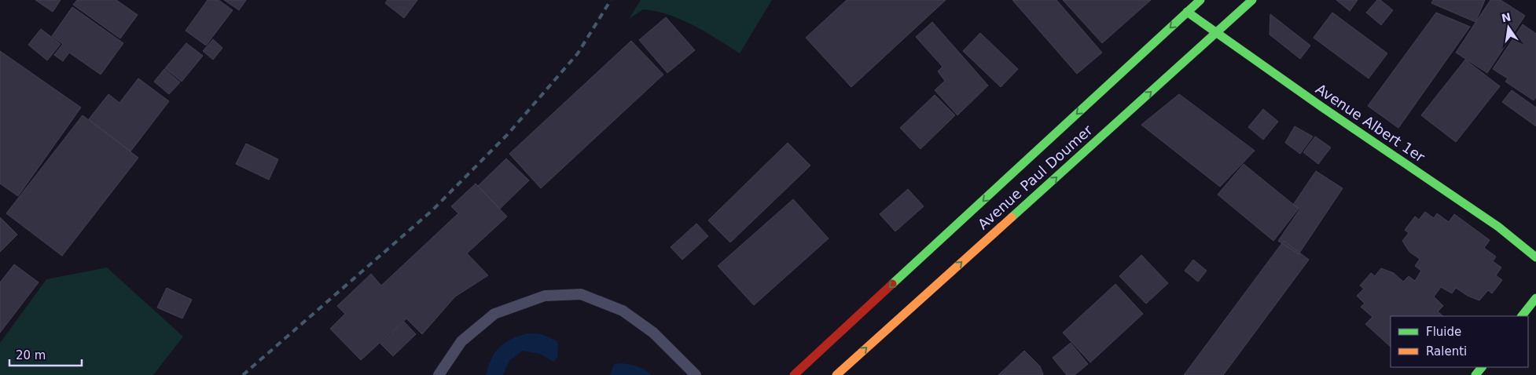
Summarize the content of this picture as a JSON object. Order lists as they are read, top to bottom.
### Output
{
  "streets": {
    "main road": ["Avenue Albert 1er", "Avenue Paul Doumer"]
  },
  "crossings": [
    ["Avenue Albert 1er", "Avenue Paul Doumer"]
  ],
  "legend": ["Fluide", "Ralenti"],
  "scale_bar": "20 m",
  "north": "top"
}
